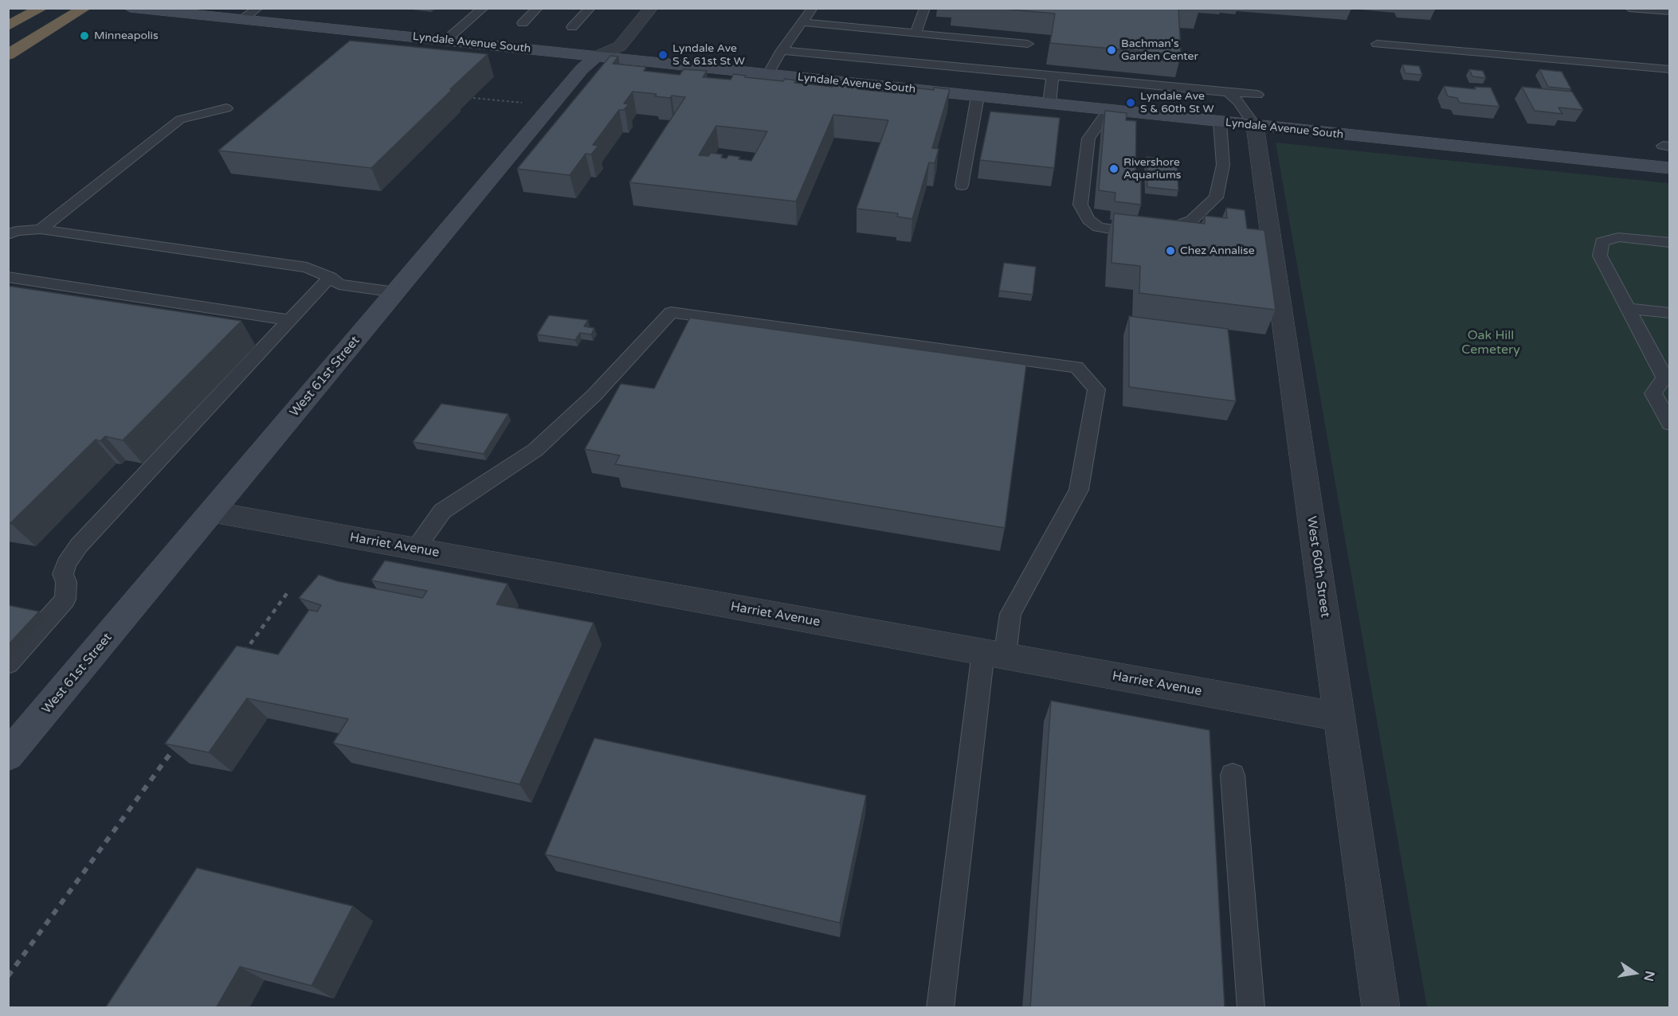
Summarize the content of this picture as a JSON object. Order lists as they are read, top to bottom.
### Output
{
  "streets": {
    "main road": ["Lyndale Avenue South", "West 61st Street"],
    "street": ["Harriet Avenue", "West 60th Street"]
  },
  "crossings": [
    ["Lyndale Avenue South", "West 61st Street"],
    ["Lyndale Avenue South", "West 60th Street"],
    ["West 61st Street", "Harriet Avenue"],
    ["Harriet Avenue", "West 60th Street"]
  ],
  "parks": ["Oak Hill Cemetery"],
  "places": [
    "Minneapolis",
    "Bachman's Garden Center",
    "Lyndale Ave S & 61st St W",
    "Lyndale Ave S & 60th St W",
    "Rivershore Aquariums",
    "Chez Annalise"
  ],
  "north": "right"
}
